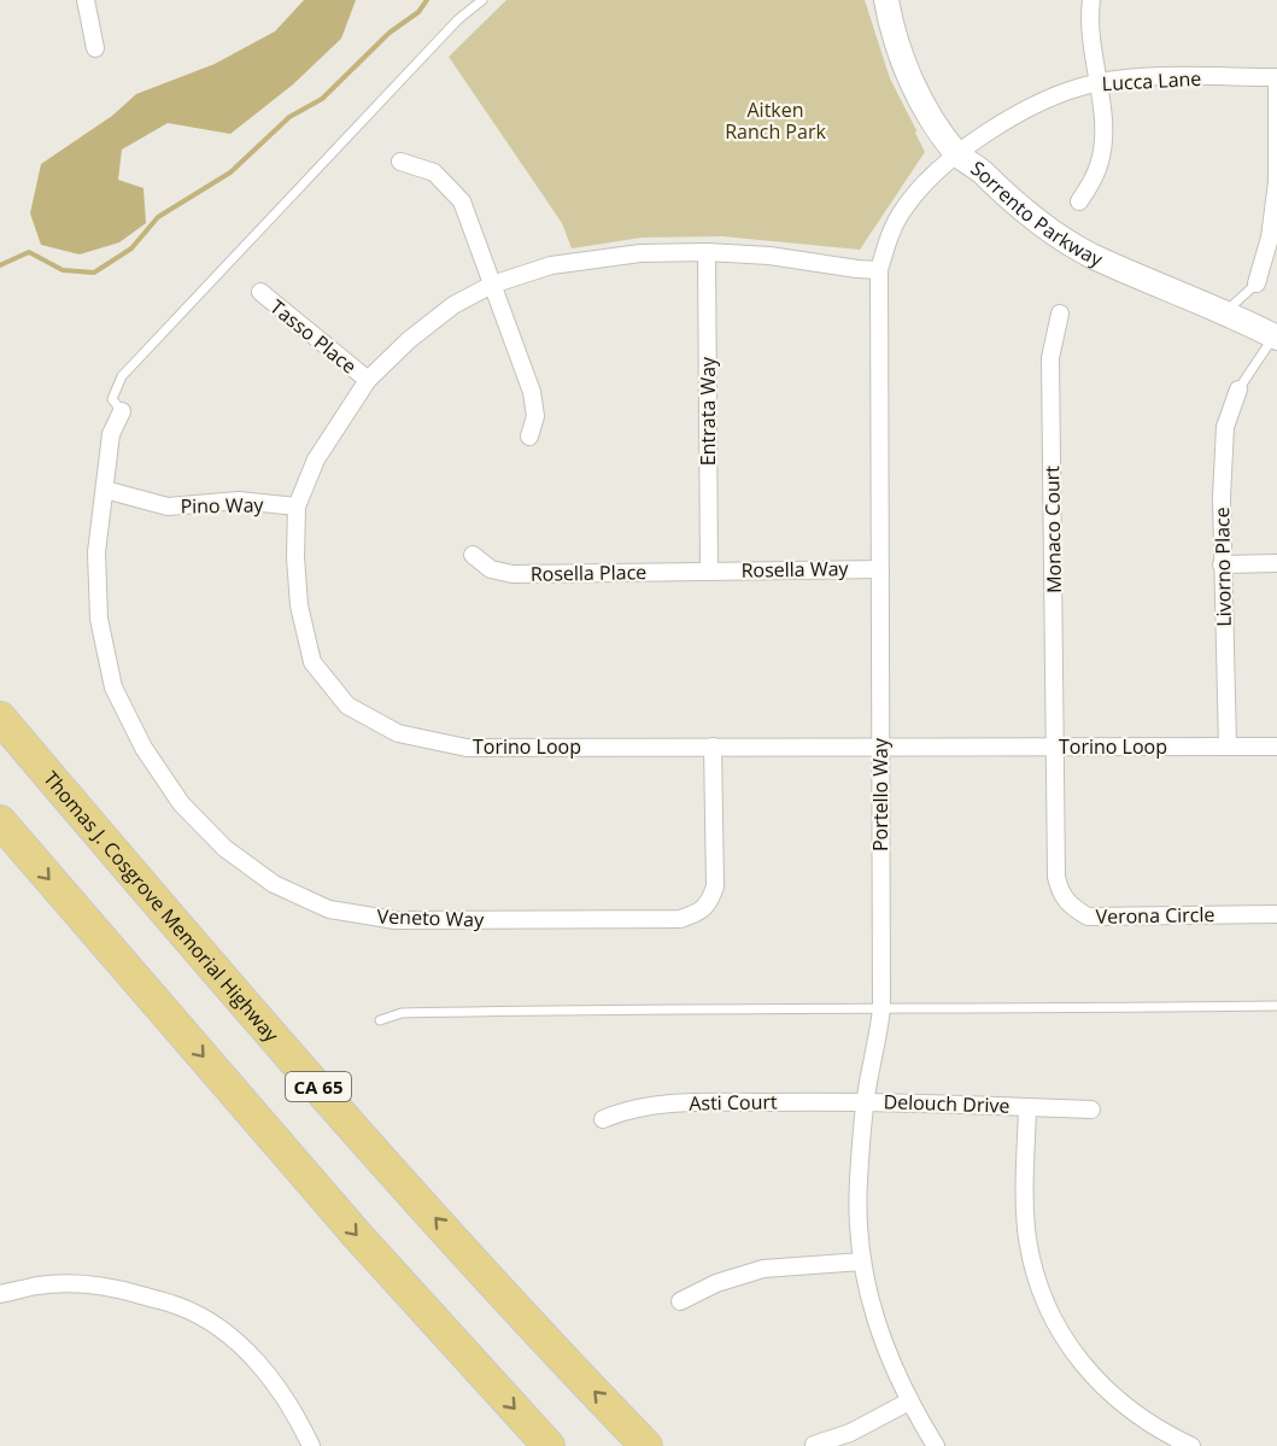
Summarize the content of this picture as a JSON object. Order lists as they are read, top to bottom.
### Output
{
  "streets": {
    "highway": ["Thomas J. Cosgrove Memorial Highway", "CA 65"],
    "street": [
      "Lucca Lane",
      "Sorrento Parkway",
      "Tasso Place",
      "Entrata Way",
      "Pino Way",
      "Monaco Court",
      "Livorno Place",
      "Rosella Way",
      "Rosella Place",
      "Torino Loop",
      "Portello Way",
      "Verona Circle",
      "Veneto Way",
      "Asti Court",
      "Delouch Drive"
    ]
  },
  "crossings": [
    ["Lucca Lane", "Sorrento Parkway"],
    ["Lucca Lane", "Portello Way"],
    ["Sorrento Parkway", "Portello Way"],
    ["Tasso Place", "Torino Loop"],
    ["Entrata Way", "Rosella Way"],
    ["Entrata Way", "Rosella Place"],
    ["Entrata Way", "Torino Loop"],
    ["Pino Way", "Torino Loop"],
    ["Pino Way", "Veneto Way"],
    ["Monaco Court", "Torino Loop"],
    ["Monaco Court", "Verona Circle"],
    ["Livorno Place", "Torino Loop"],
    ["Rosella Way", "Rosella Place"],
    ["Rosella Way", "Portello Way"],
    ["Torino Loop", "Portello Way"],
    ["Torino Loop", "Verona Circle"],
    ["Torino Loop", "Veneto Way"],
    ["Portello Way", "Asti Court"],
    ["Portello Way", "Delouch Drive"],
    ["Asti Court", "Delouch Drive"]
  ],
  "parks": ["Aitken Ranch Park"]
}
